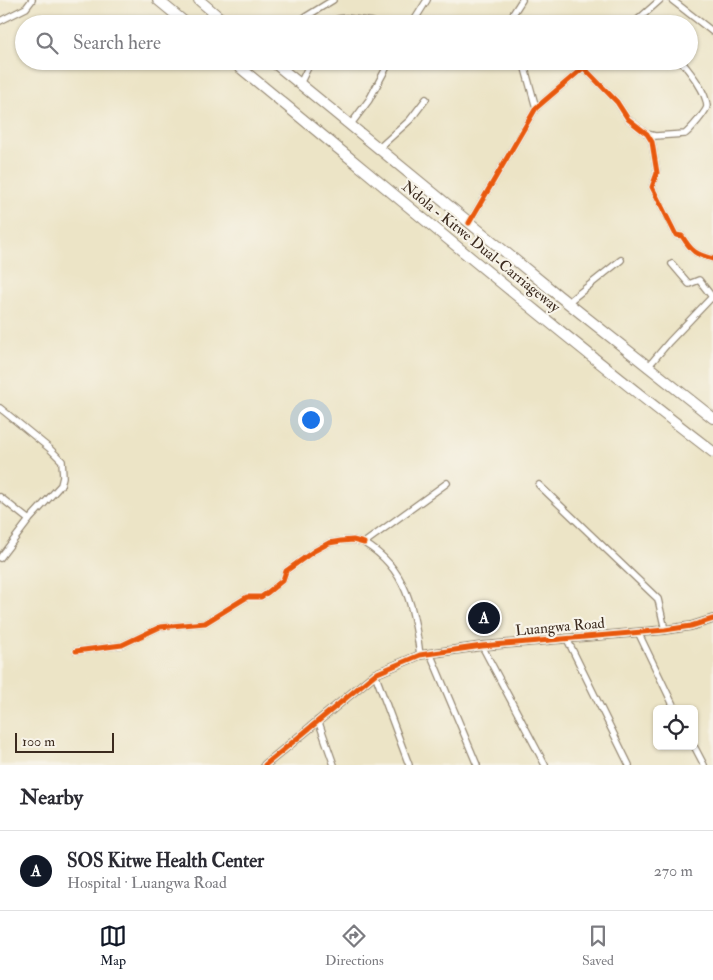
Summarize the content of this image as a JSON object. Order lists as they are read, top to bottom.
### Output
{
  "streets": {
    "highway": ["Ndola - Kitwe Dual-Carriageway"],
    "street": ["Luangwa Road"]
  },
  "scale_bar": "100 m",
  "page": {
    "search": "Search here",
    "pins": "A",
    "scale": "100 m",
    "heading": "Nearby",
    "list": [
      {
        "mark": "A",
        "name": "SOS Kitwe Health Center",
        "note": "Hospital · Luangwa Road",
        "value": "270 m"
      }
    ],
    "nav": ["Map", "Directions", "Saved"]
  }
}
